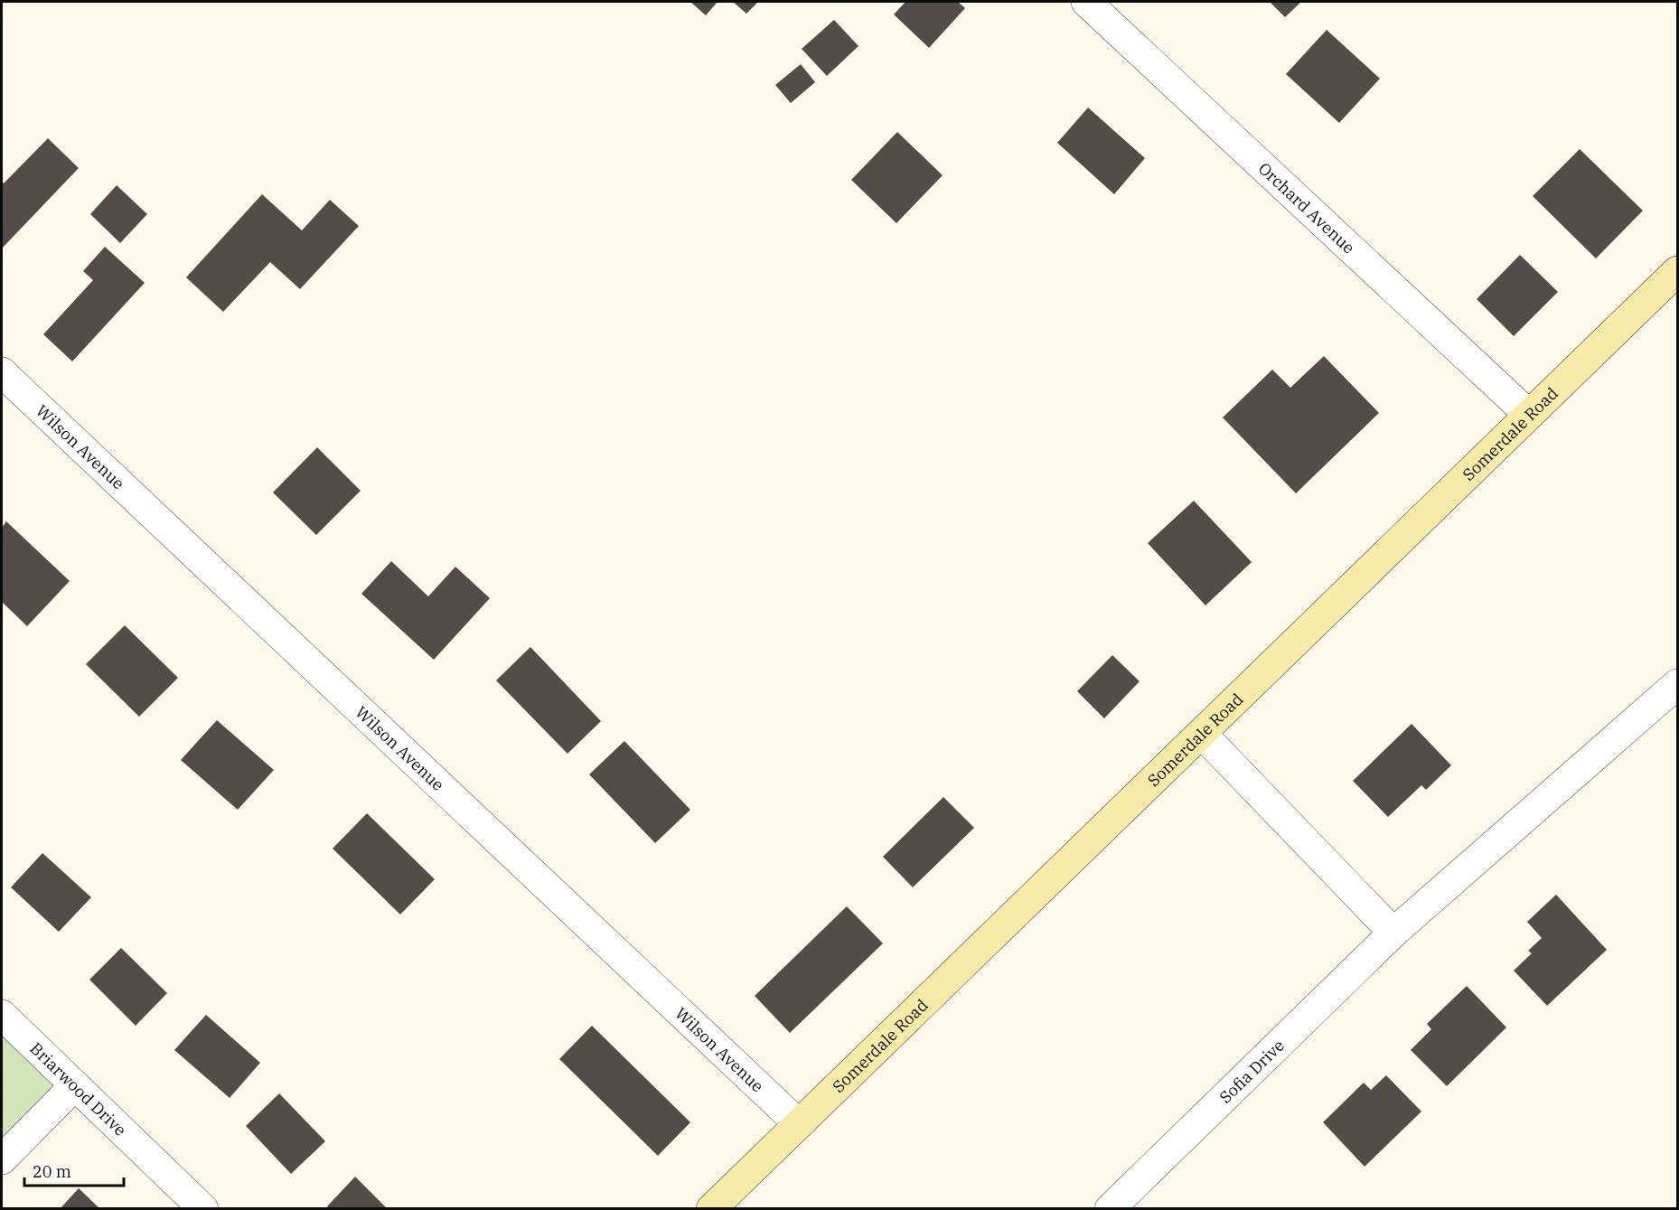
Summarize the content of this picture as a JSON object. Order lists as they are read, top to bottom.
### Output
{
  "streets": {
    "main road": ["Somerdale Road"],
    "street": [
      "Orchard Avenue",
      "Wilson Avenue",
      "Sofia Drive",
      "Briarwood Drive"
    ]
  },
  "crossings": [
    ["Orchard Avenue", "Somerdale Road"],
    ["Somerdale Road", "Wilson Avenue"]
  ],
  "scale_bar": "20 m"
}
